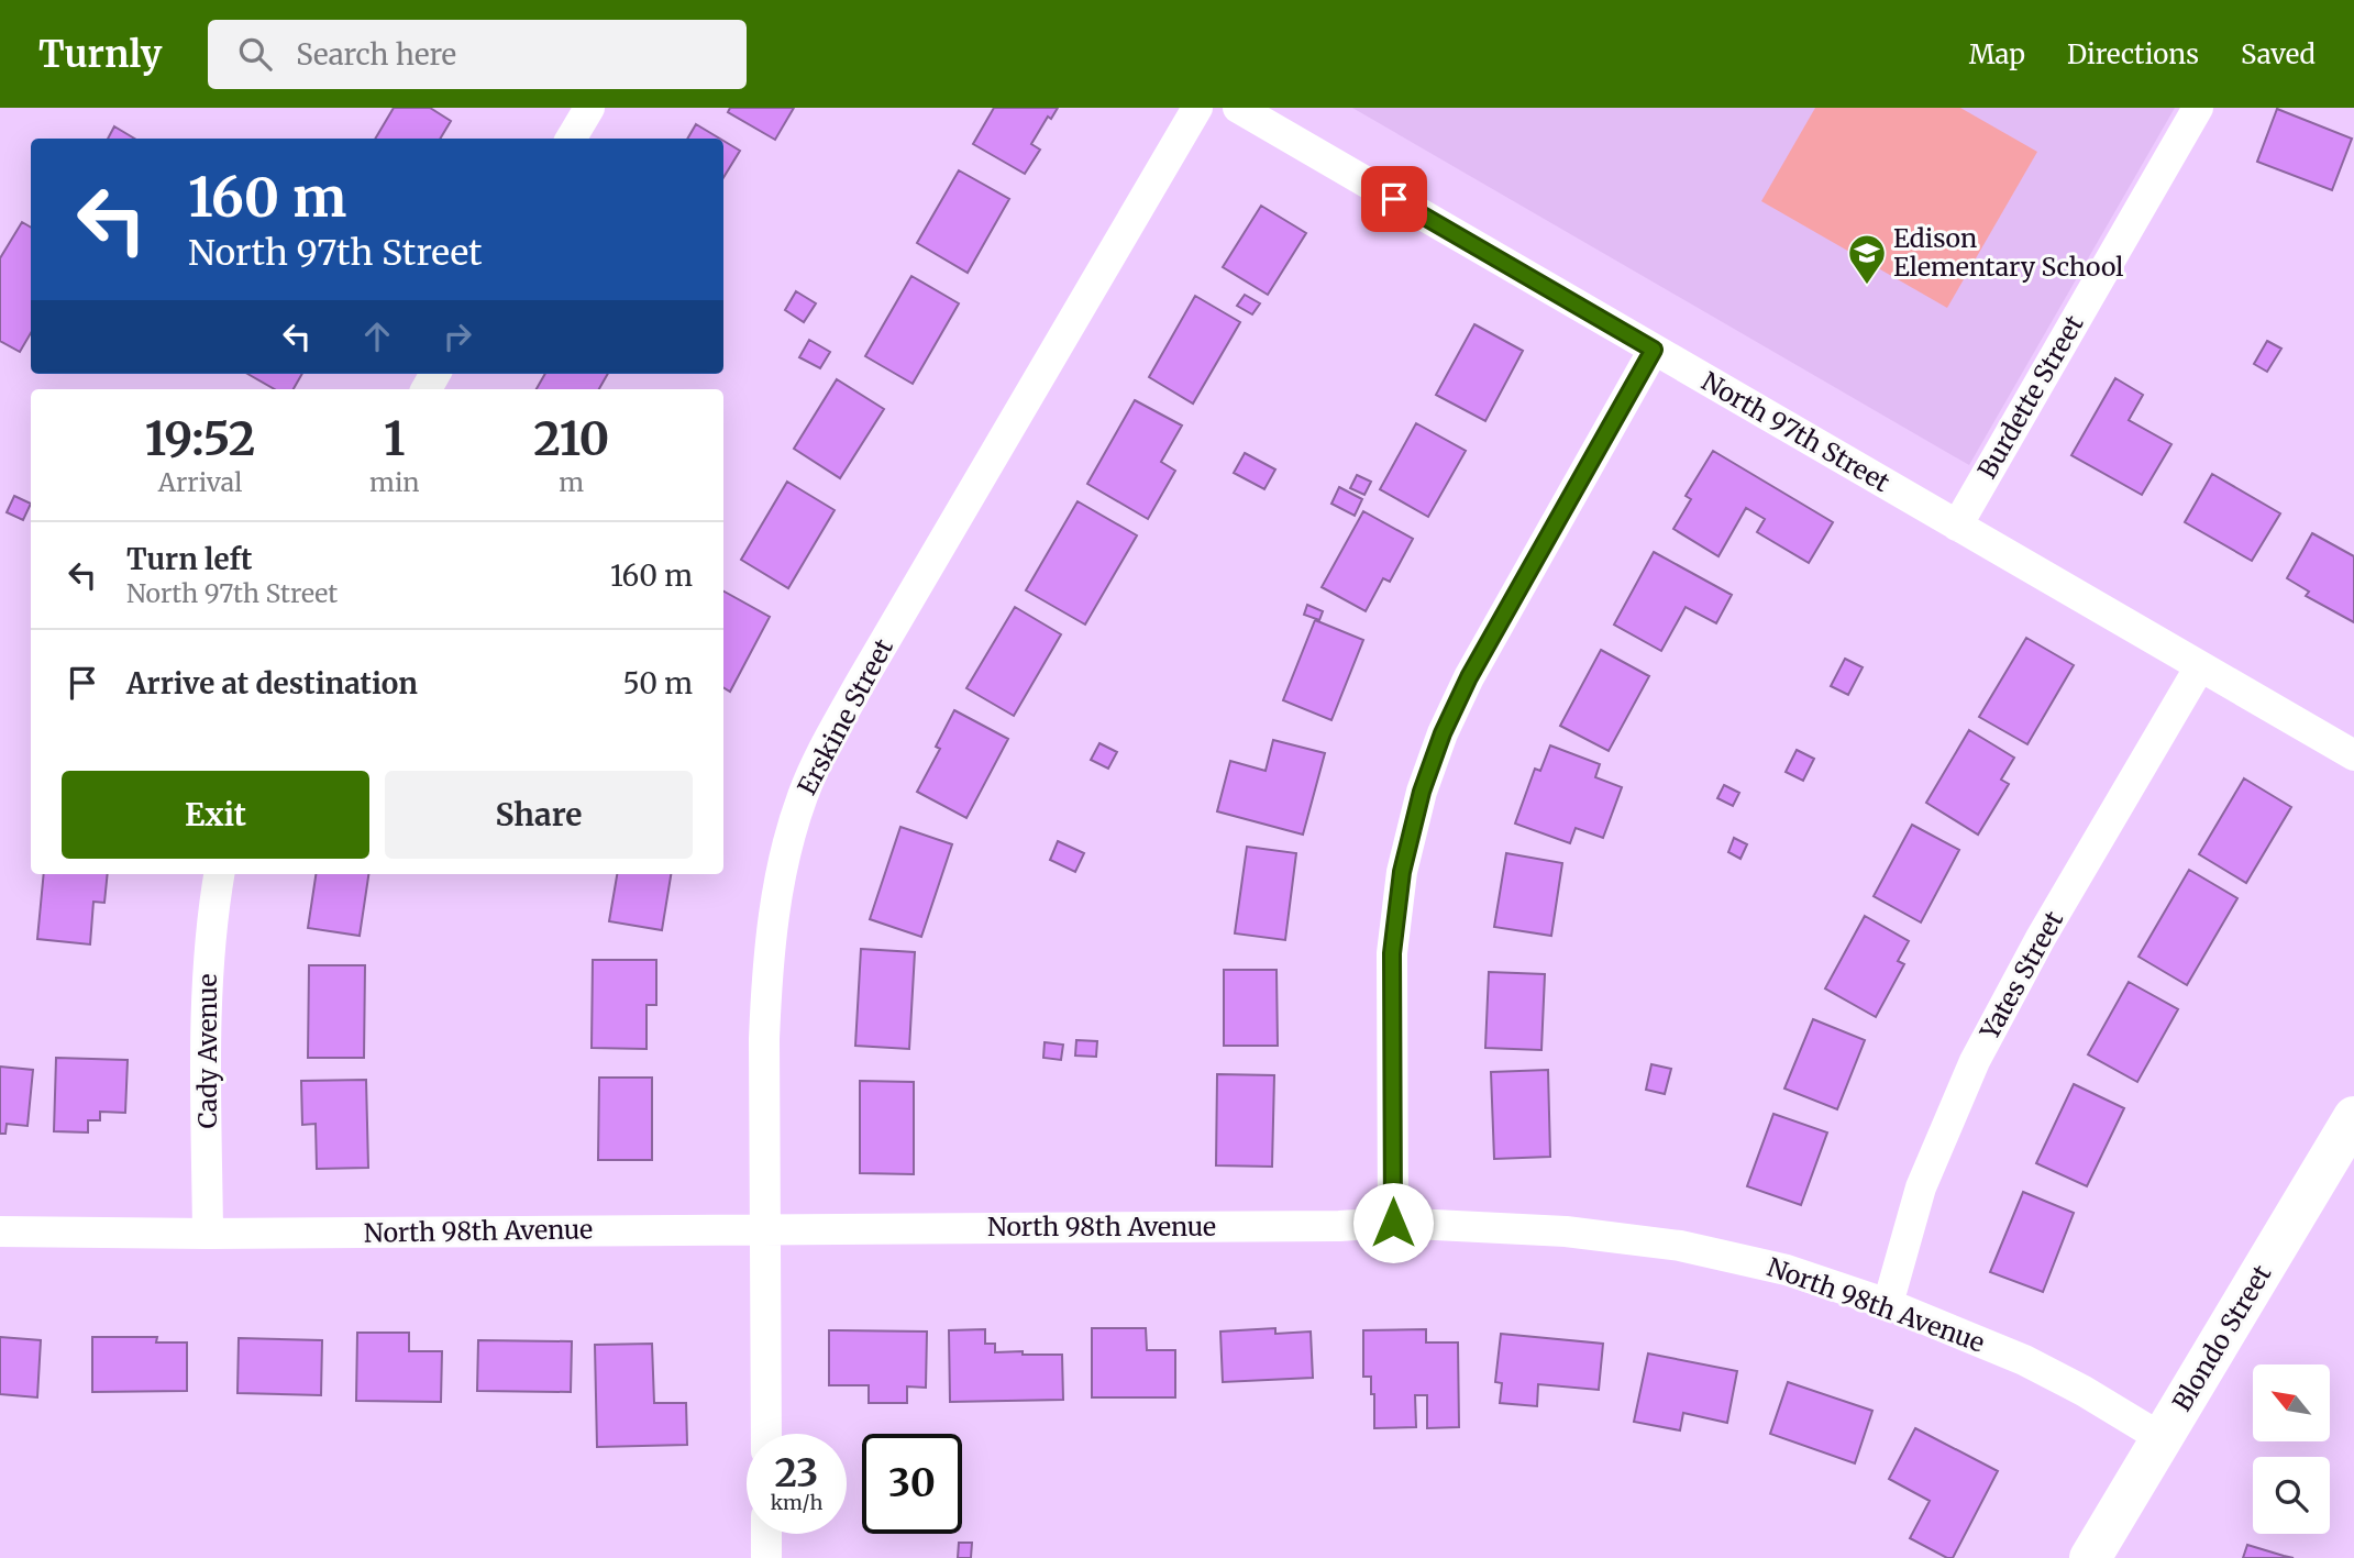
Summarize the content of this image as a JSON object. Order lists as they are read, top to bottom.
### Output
{
  "streets": {
    "main road": ["Blondo Street"],
    "street": [
      "Burdette Street",
      "North 97th Street",
      "Erskine Street",
      "Yates Street",
      "Cady Avenue",
      "North 98th Avenue"
    ]
  },
  "crossings": [
    ["Burdette Street", "North 97th Street"],
    ["North 97th Street", "Yates Street"],
    ["Erskine Street", "North 98th Avenue"],
    ["Yates Street", "North 98th Avenue"],
    ["Cady Avenue", "North 98th Avenue"],
    ["North 98th Avenue", "Blondo Street"]
  ],
  "places": {
    "school or university": ["Edison Elementary School"]
  },
  "north": "top left",
  "page": {
    "header": "Turnly",
    "search": "Search here",
    "nav": ["Map", "Directions", "Saved"],
    "turn": ["160 m", "North 97th Street"],
    "eta": [
      "19:52",
      "Arrival",
      "1",
      "min",
      "210",
      "m"
    ],
    "list": [
      {
        "name": "Turn left",
        "note": "North 97th Street",
        "value": "160 m"
      },
      {
        "name": "Arrive at destination",
        "value": "50 m"
      }
    ],
    "buttons": ["Exit", "Share"],
    "speed": "23 km/h",
    "limit": "30"
  }
}
